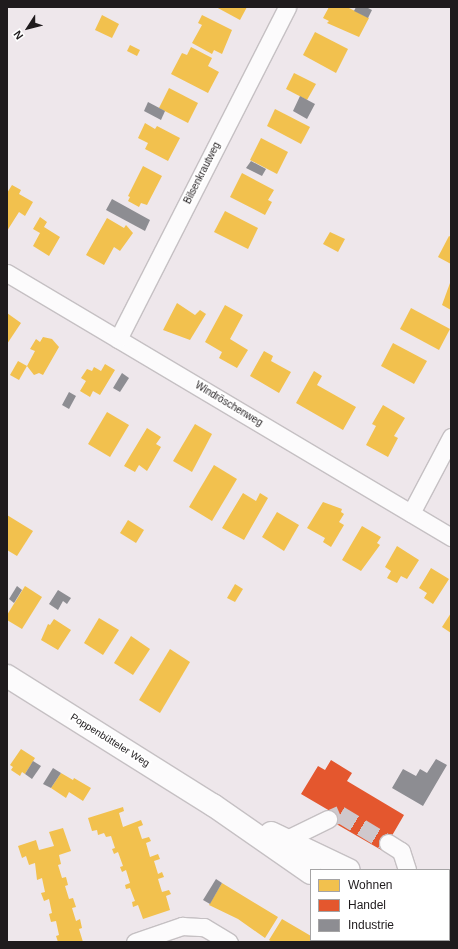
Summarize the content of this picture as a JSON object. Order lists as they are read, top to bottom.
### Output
{
  "streets": {
    "main road": ["Poppenbütteler Weg"],
    "street": ["Bilsenkrautweg", "Windröschenweg"]
  },
  "crossings": [
    ["Bilsenkrautweg", "Windröschenweg"]
  ],
  "legend": ["Wohnen", "Handel", "Industrie"],
  "north": "bottom left"
}
